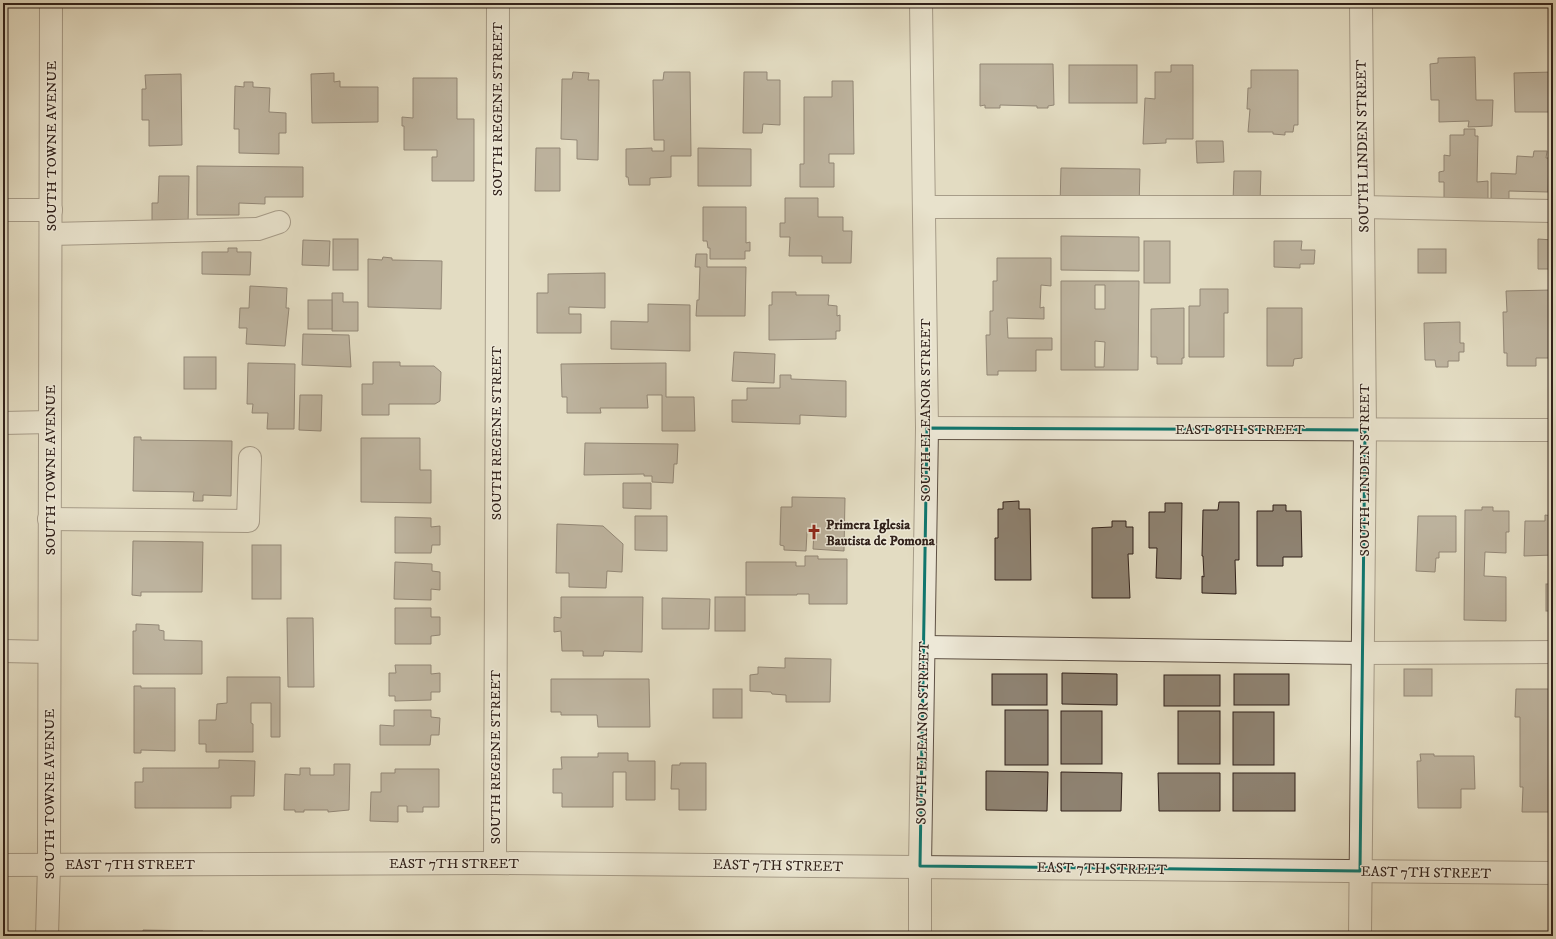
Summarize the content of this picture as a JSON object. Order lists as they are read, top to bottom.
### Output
{
  "streets": {
    "street": [
      "SOUTH REGENE STREET",
      "SOUTH TOWNE AVENUE",
      "SOUTH LINDEN STREET",
      "SOUTH ELEANOR STREET",
      "EAST 8TH STREET",
      "EAST 7TH STREET"
    ]
  },
  "crossings": [
    ["SOUTH REGENE STREET", "EAST 7TH STREET"],
    ["SOUTH TOWNE AVENUE", "EAST 7TH STREET"],
    ["SOUTH LINDEN STREET", "EAST 8TH STREET"],
    ["SOUTH LINDEN STREET", "EAST 7TH STREET"],
    ["SOUTH ELEANOR STREET", "EAST 8TH STREET"],
    ["SOUTH ELEANOR STREET", "EAST 7TH STREET"]
  ],
  "places": {
    "church": ["Primera Iglesia Bautista de Pomona"]
  }
}
